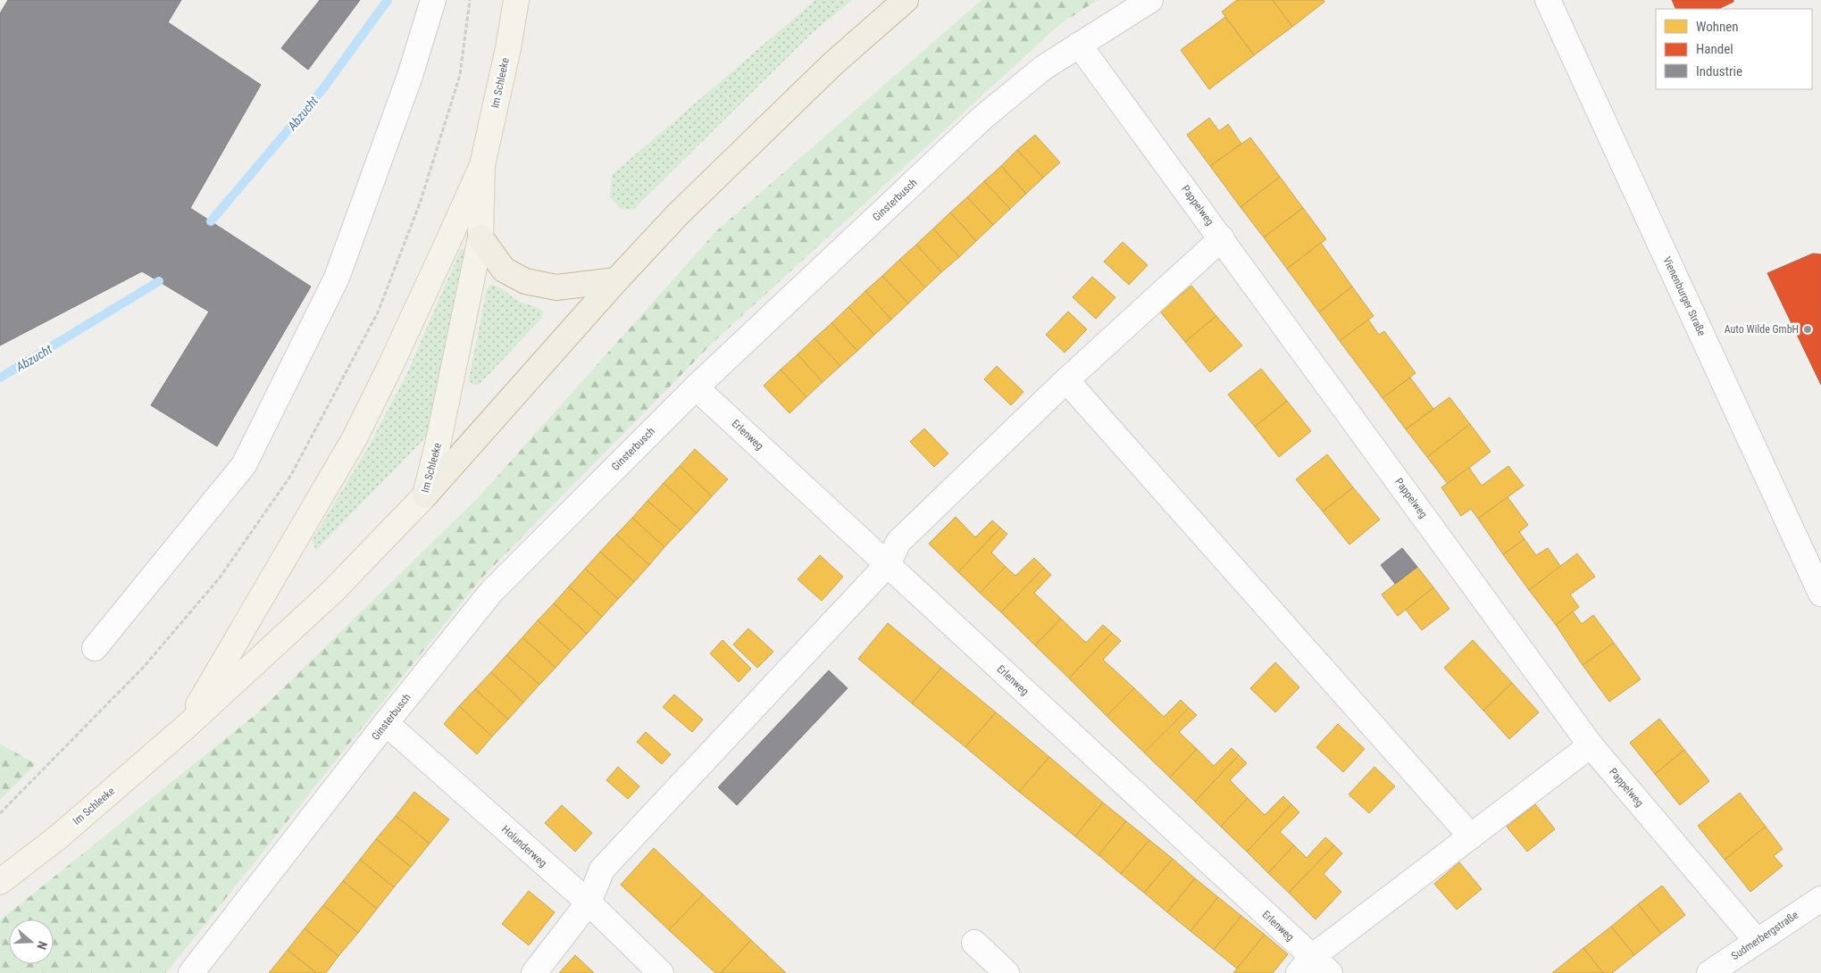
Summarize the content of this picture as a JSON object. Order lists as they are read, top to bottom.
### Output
{
  "streets": {
    "main road": ["Im Schleeke"],
    "street": [
      "Ginsterbusch",
      "Pappelweg",
      "Vienenburger Straße",
      "Erlenweg",
      "Holunderweg",
      "Sudmerbergstraße"
    ]
  },
  "crossings": [
    ["Ginsterbusch", "Pappelweg"],
    ["Ginsterbusch", "Erlenweg"],
    ["Ginsterbusch", "Holunderweg"],
    ["Pappelweg", "Sudmerbergstraße"]
  ],
  "water": ["Abzucht"],
  "places": ["Auto Wilde GmbH"],
  "legend": ["Wohnen", "Handel", "Industrie"],
  "north": "right"
}
